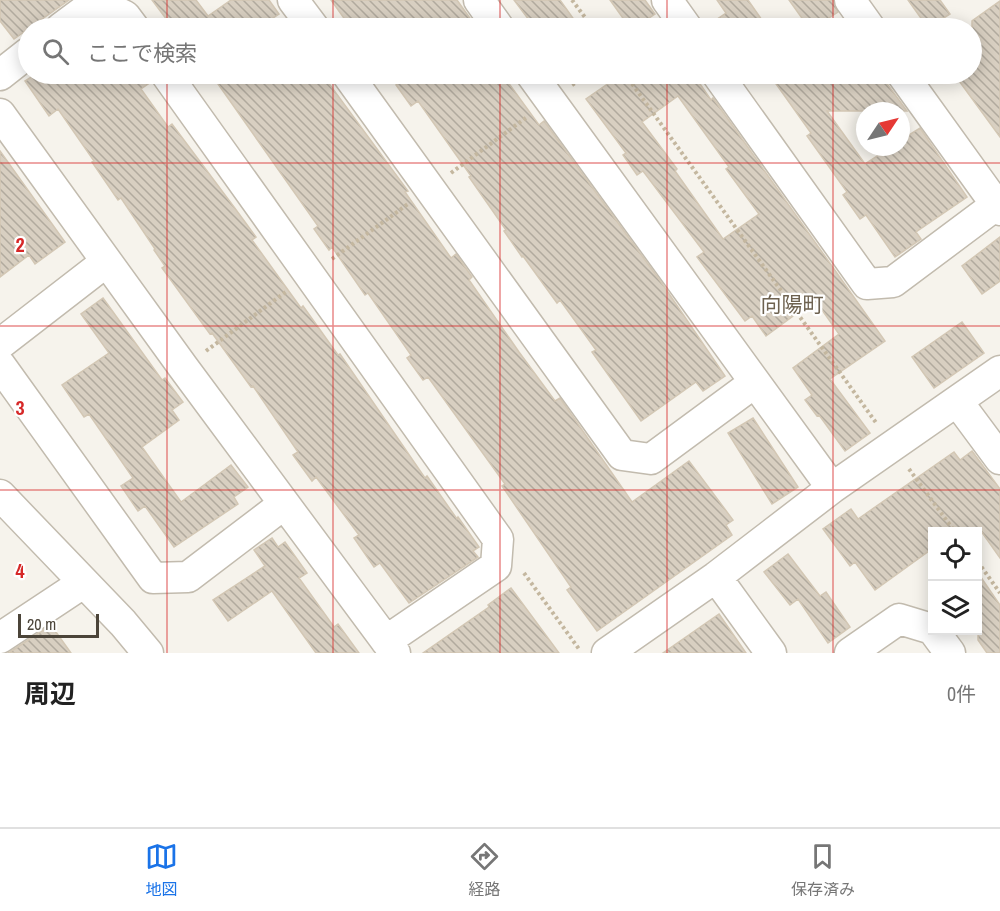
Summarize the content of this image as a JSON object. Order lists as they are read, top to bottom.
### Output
{
  "districts": ["向陽町"],
  "scale_bar": "20 m",
  "north": "top right",
  "page": {
    "search": "ここで検索",
    "scale": "20 m",
    "heading": ["周辺", "0件"],
    "nav": ["地図", "経路", "保存済み"]
  },
  "grid": {
    "rows": ["2", "3", "4"]
  }
}
